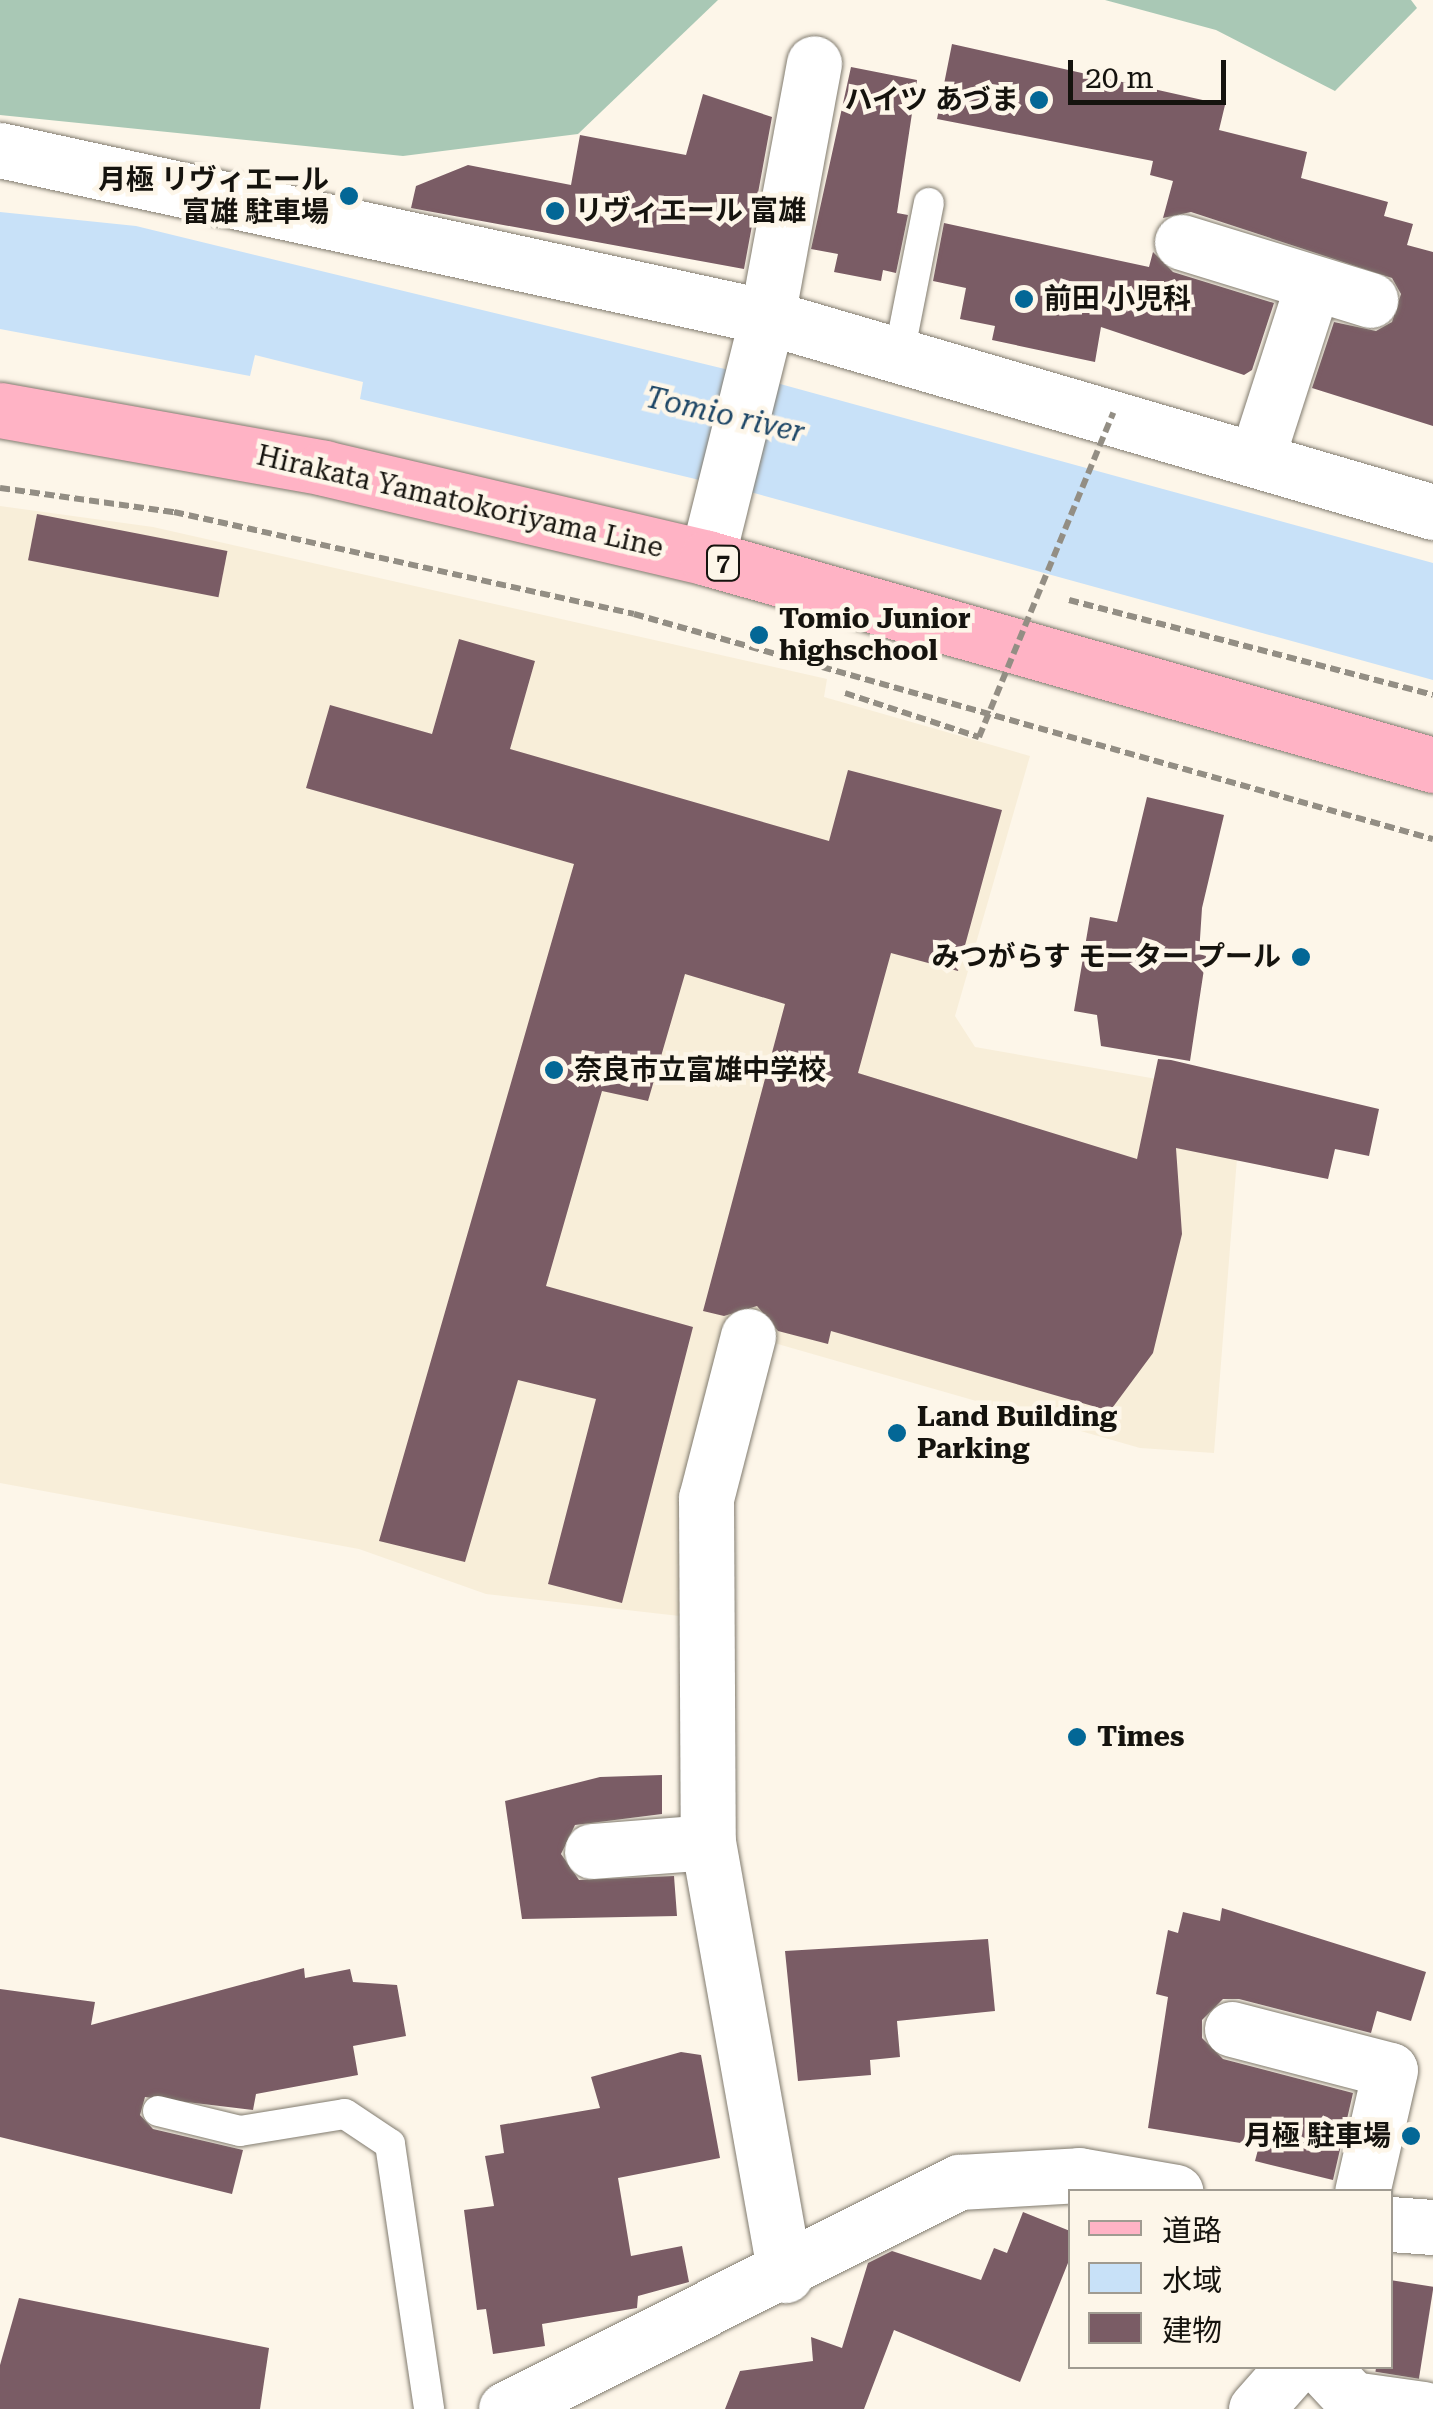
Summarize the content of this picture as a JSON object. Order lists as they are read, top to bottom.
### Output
{
  "streets": {
    "main road": ["Hirakata Yamatokoriyama Line", "7"]
  },
  "water": ["Tomio river"],
  "places": [
    "ハイツ あづま",
    "月極 リヴィエール 富雄 駐車場",
    "リヴィエール 富雄",
    "前田 小児科",
    "Tomio Junior highschool",
    "みつがらす モーター プール",
    "奈良市立富雄中学校",
    "Land Building Parking",
    "Times",
    "月極 駐車場"
  ],
  "legend": ["道路", "水域", "建物"],
  "scale_bar": "20 m"
}
